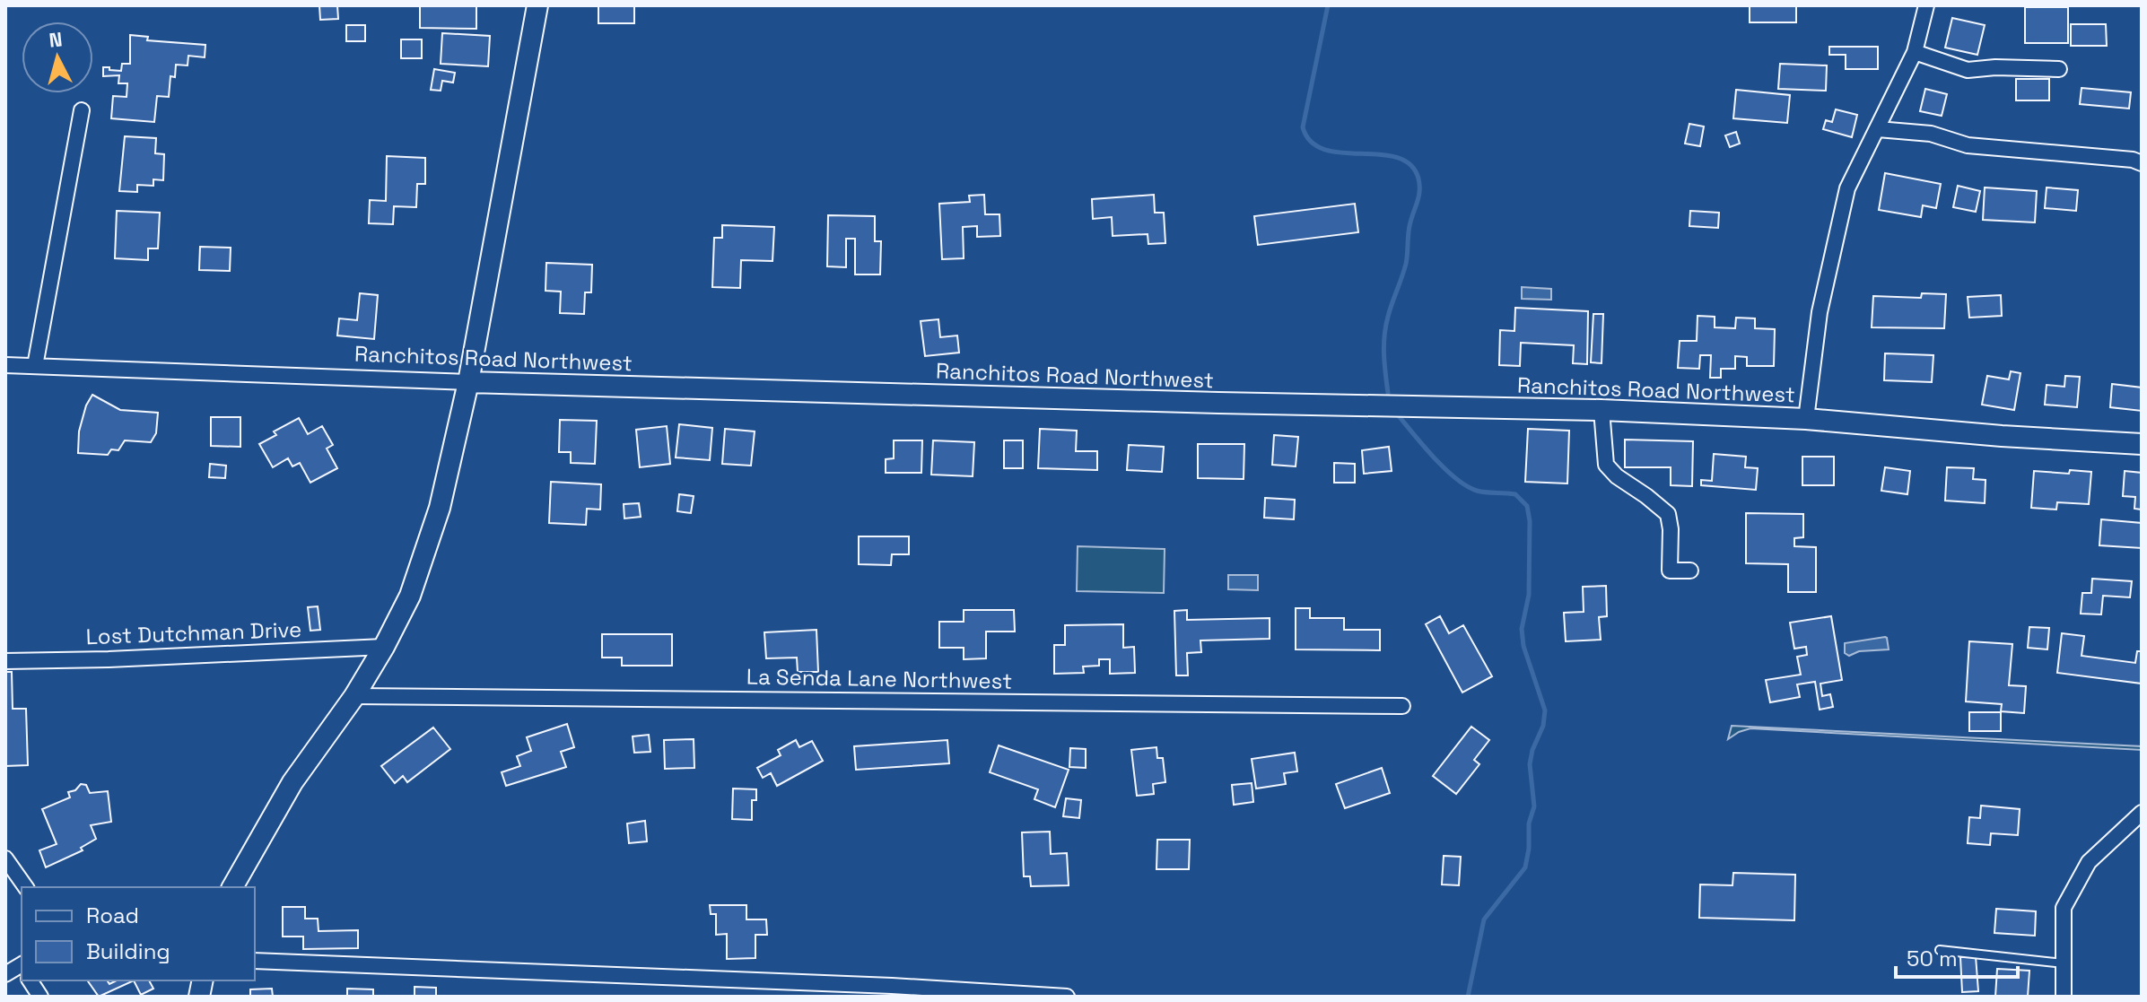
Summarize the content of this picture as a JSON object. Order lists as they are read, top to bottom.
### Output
{
  "streets": {
    "street": ["Ranchitos Road Northwest", "Lost Dutchman Drive", "La Senda Lane Northwest"]
  },
  "legend": ["Road", "Building"],
  "scale_bar": "50 m",
  "north": "top"
}
